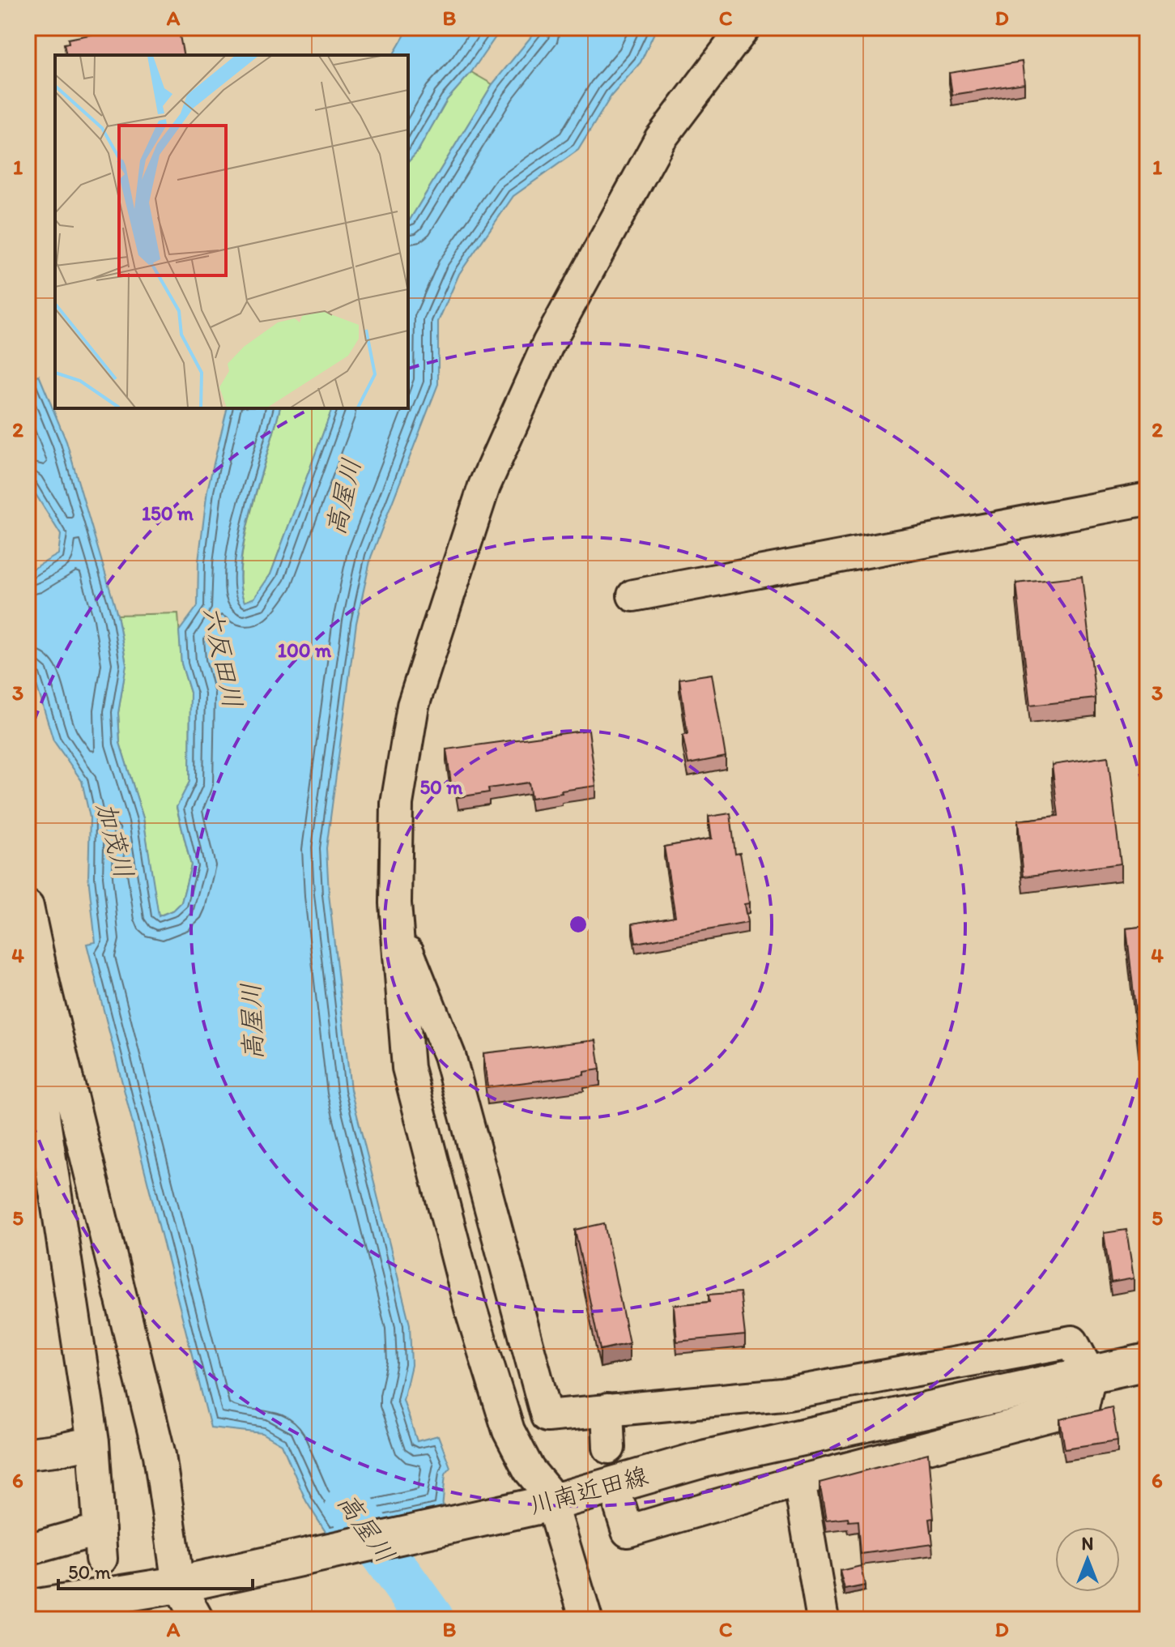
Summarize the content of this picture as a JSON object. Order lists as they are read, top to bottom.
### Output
{
  "streets": {
    "main road": ["川南近田線"]
  },
  "water": ["高屋川", "六反田川", "加茂川"],
  "scale_bar": "50 m",
  "north": "top",
  "grid": {
    "columns": [
      "A",
      "B",
      "C",
      "D"
    ],
    "rows": [
      "1",
      "2",
      "3",
      "4",
      "5",
      "6"
    ]
  },
  "rings": ["150 m", "100 m", "50 m"]
}
